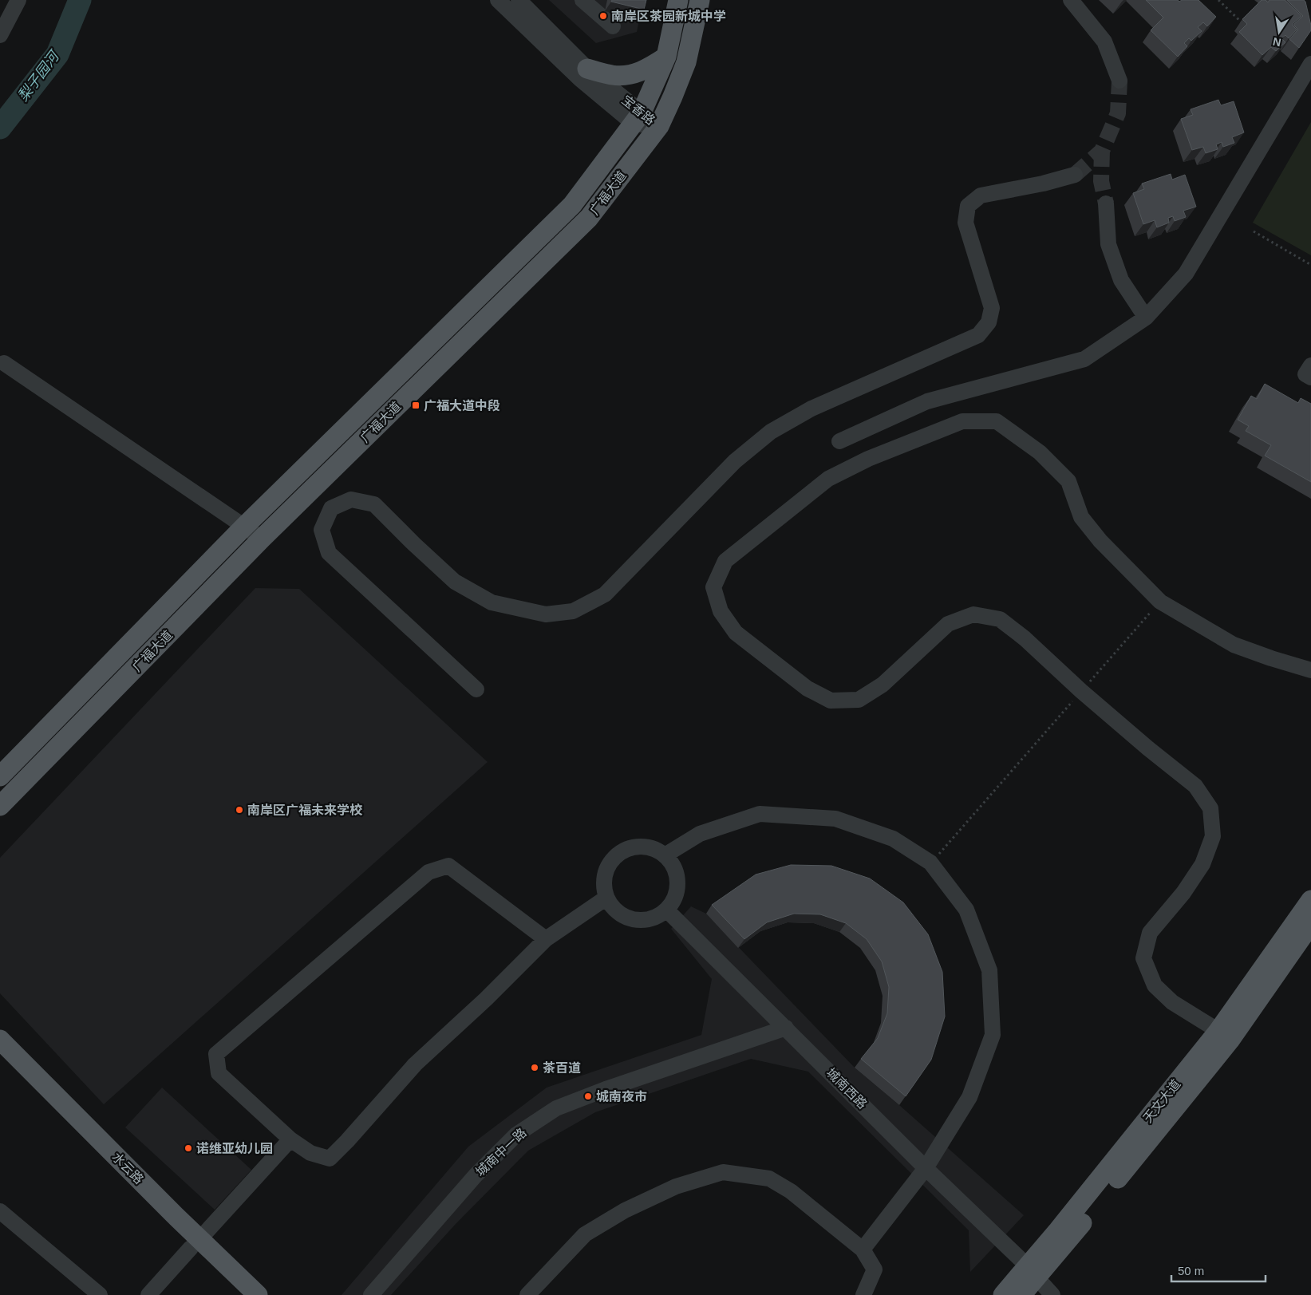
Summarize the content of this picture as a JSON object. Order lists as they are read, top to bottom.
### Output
{
  "streets": {
    "main road": ["广福大道", "天文大道", "水云路"],
    "street": ["宝香路", "城南西路", "城南中一路"]
  },
  "crossings": [
    ["宝香路", "广福大道"],
    ["城南西路", "天文大道"],
    ["城南西路", "城南中一路"]
  ],
  "water": ["梨子园河"],
  "places": {
    "other": [
      "南岸区茶园新城中学",
      "南岸区广福未来学校",
      "茶百道",
      "城南夜市",
      "诺维亚幼儿园"
    ],
    "transit": ["广福大道中段"]
  },
  "scale_bar": "50 m",
  "north": "bottom"
}
